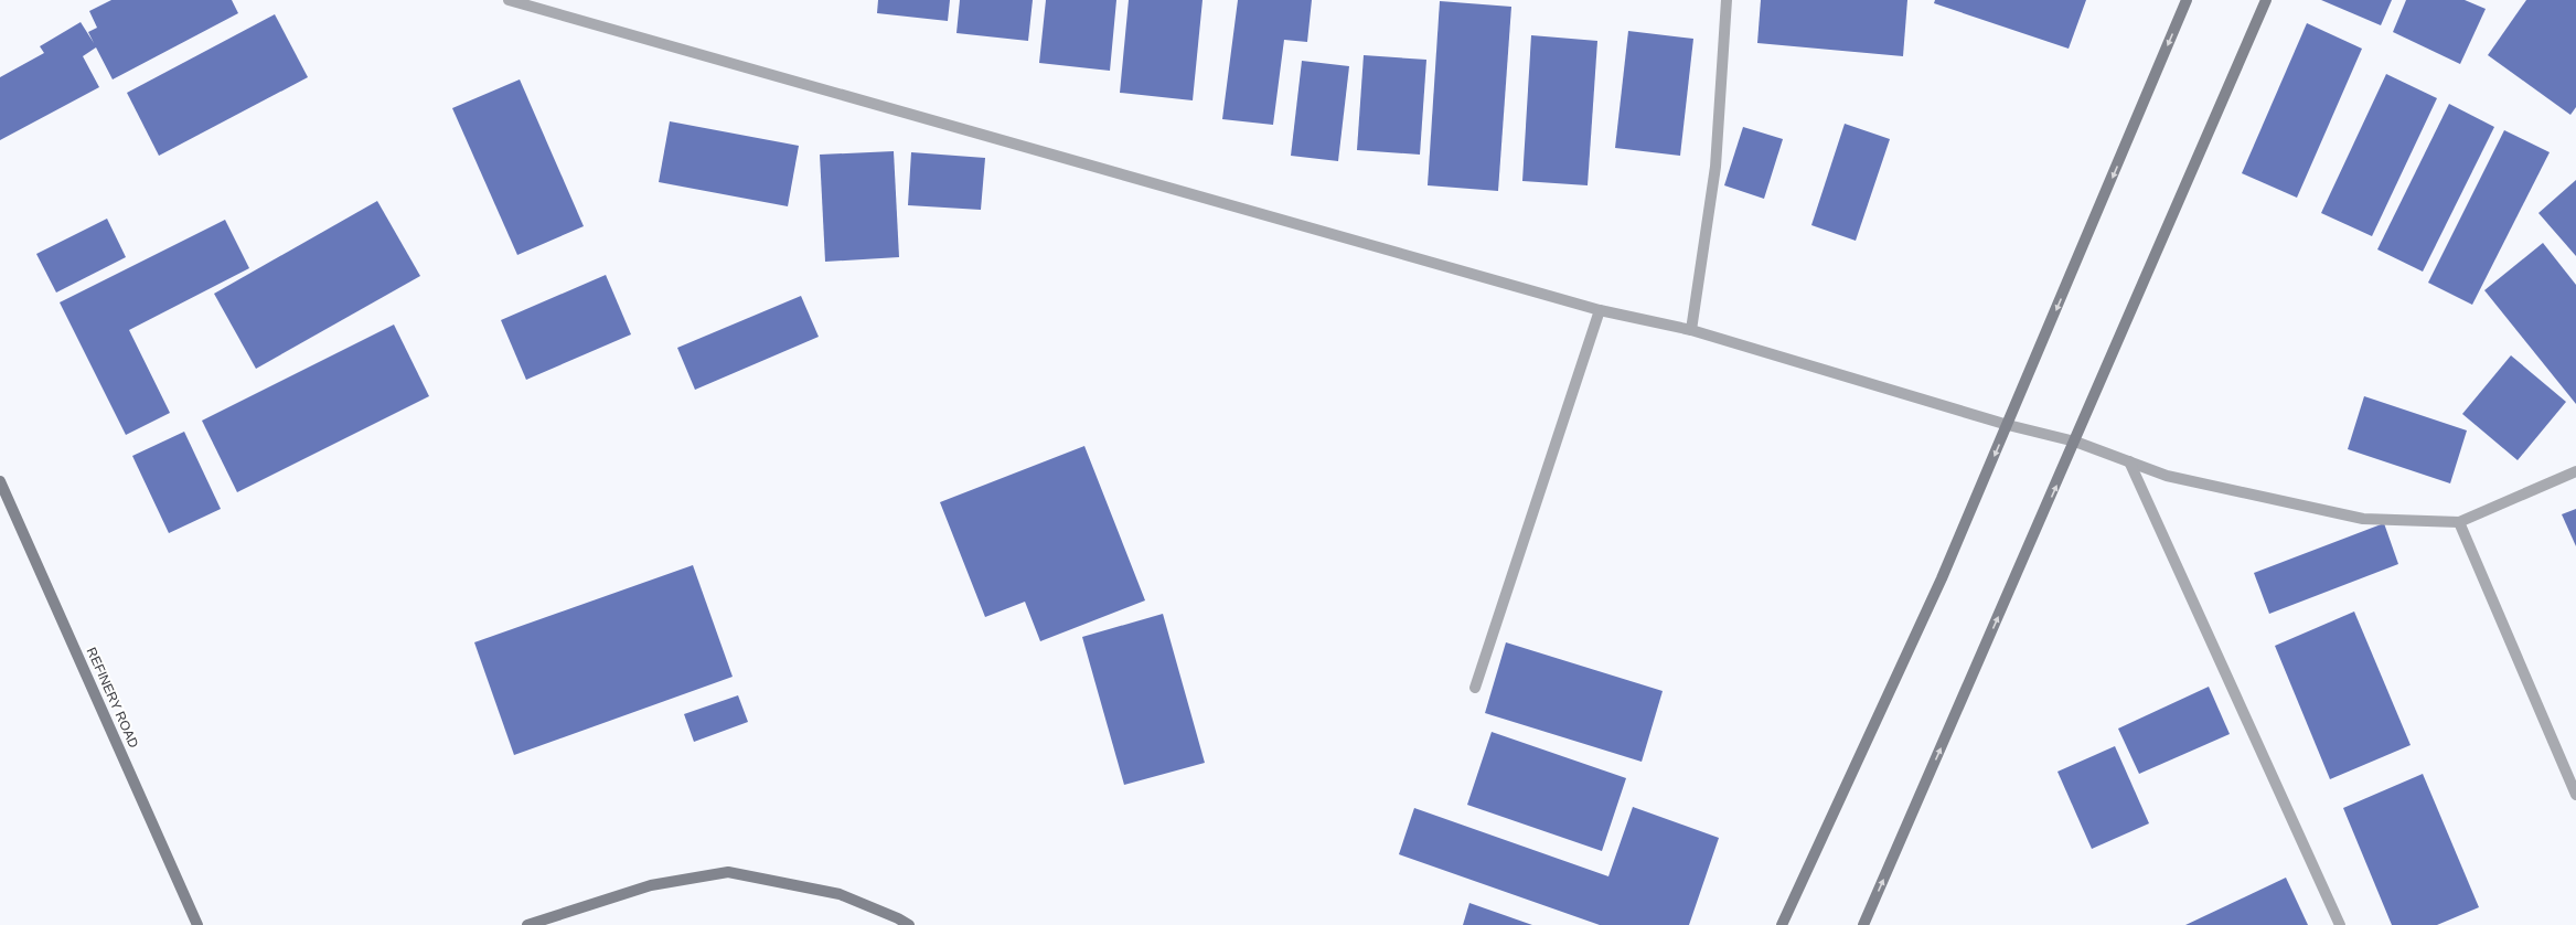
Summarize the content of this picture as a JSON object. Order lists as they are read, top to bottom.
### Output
{
  "streets": {
    "main road": ["REFINERY ROAD"]
  }
}
